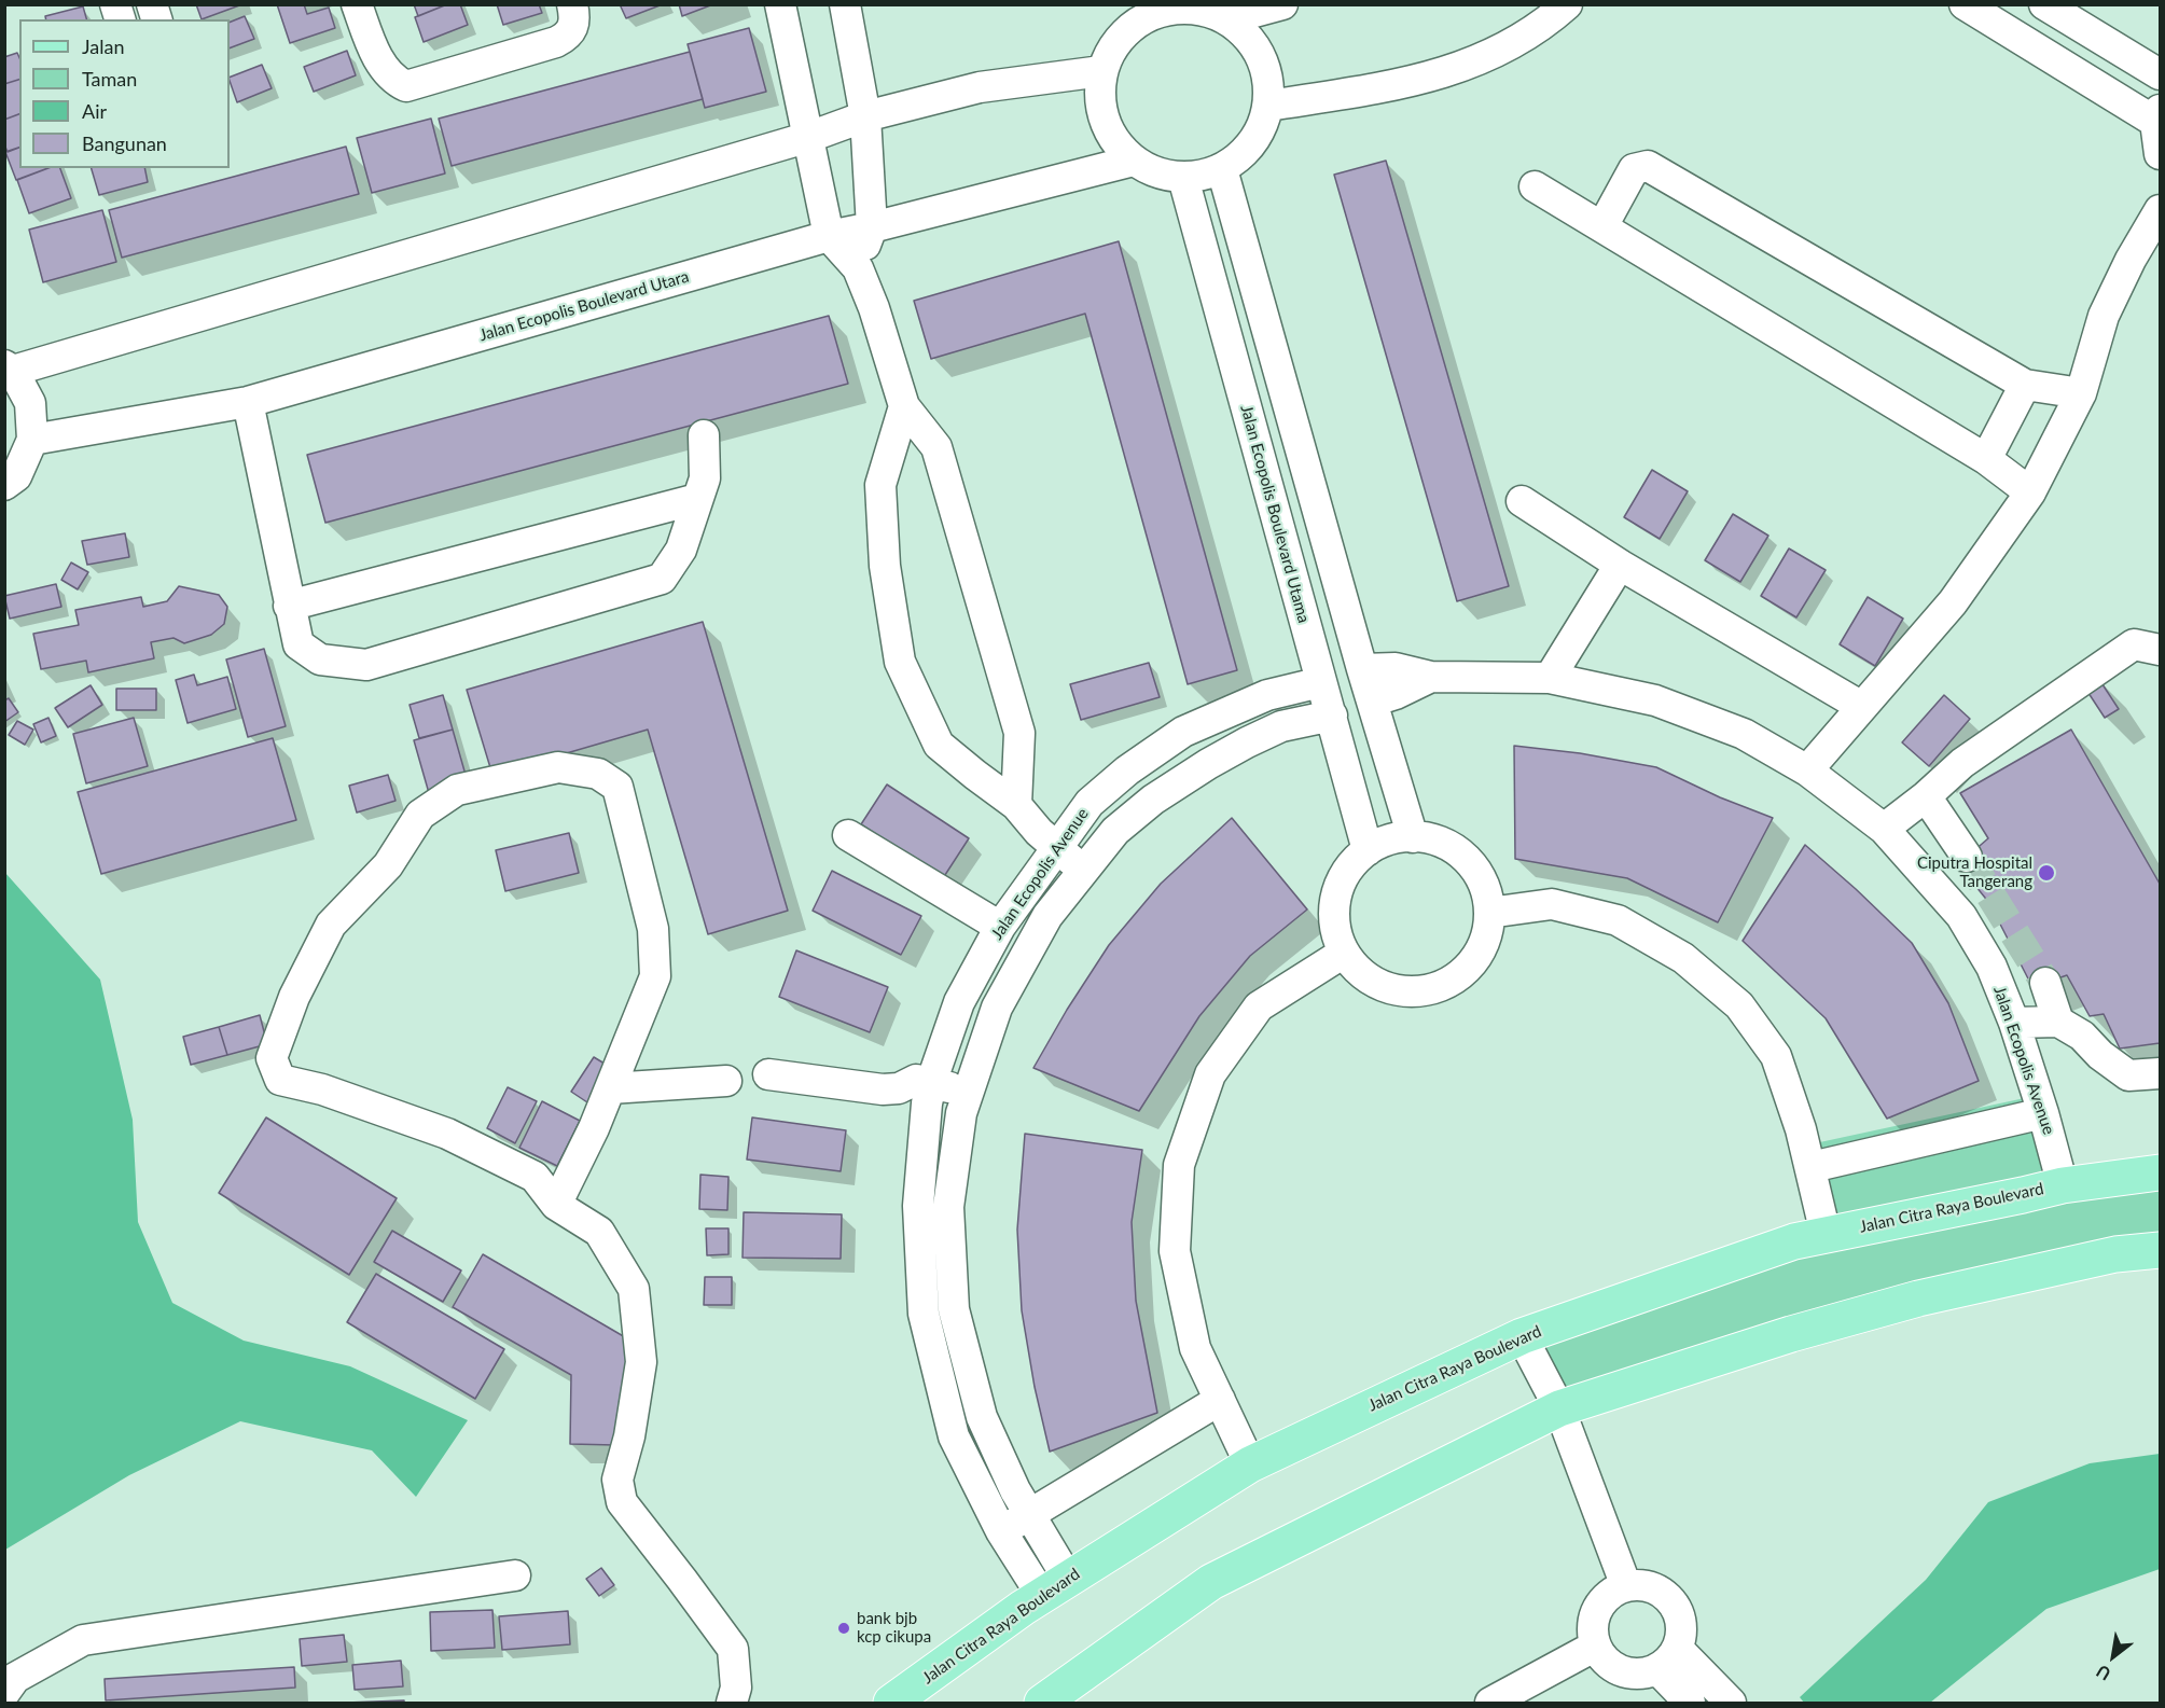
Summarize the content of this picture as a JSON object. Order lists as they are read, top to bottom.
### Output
{
  "streets": {
    "main road": ["Jalan Citra Raya Boulevard"],
    "street": ["Jalan Ecopolis Boulevard Utara", "Jalan Ecopolis Boulevard Utama", "Jalan Ecopolis Avenue"]
  },
  "crossings": [
    ["Jalan Ecopolis Boulevard Utara", "Jalan Ecopolis Boulevard Utama"],
    ["Jalan Ecopolis Boulevard Utama", "Jalan Ecopolis Avenue"],
    ["Jalan Ecopolis Avenue", "Jalan Citra Raya Boulevard"]
  ],
  "places": ["Ciputra Hospital Tangerang", "bank bjb kcp cikupa"],
  "legend": [
    "Jalan",
    "Taman",
    "Air",
    "Bangunan"
  ],
  "north": "bottom left"
}
